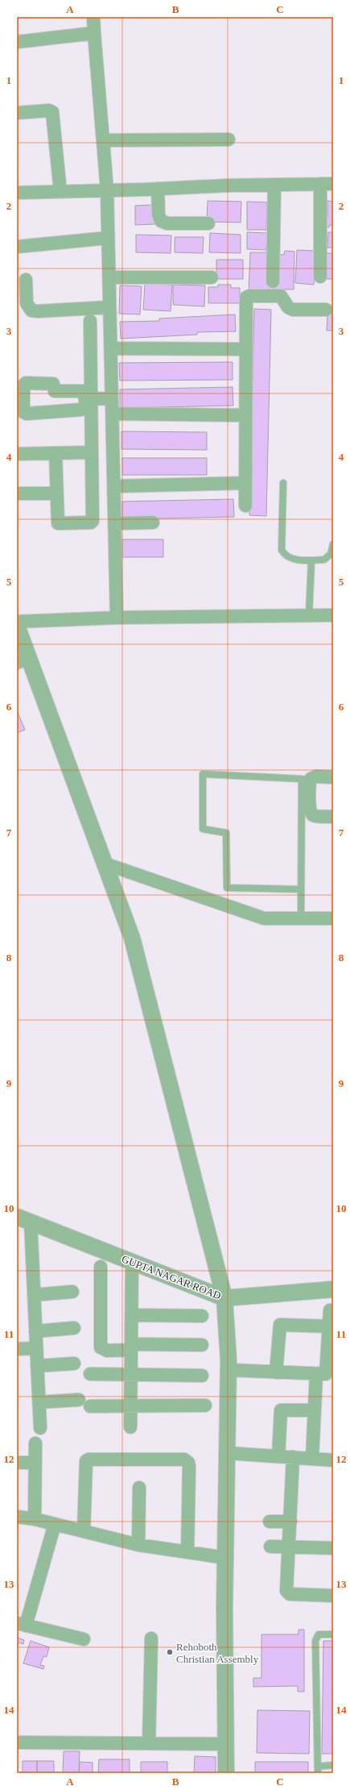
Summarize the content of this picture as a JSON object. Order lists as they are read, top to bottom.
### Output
{
  "streets": {
    "street": ["GUPTA NAGAR ROAD"]
  },
  "places": ["Rehoboth Christian Assembly"],
  "grid": {
    "columns": ["A", "B", "C"],
    "rows": [
      "1",
      "2",
      "3",
      "4",
      "5",
      "6",
      "7",
      "8",
      "9",
      "10",
      "11",
      "12",
      "13",
      "14"
    ]
  }
}
